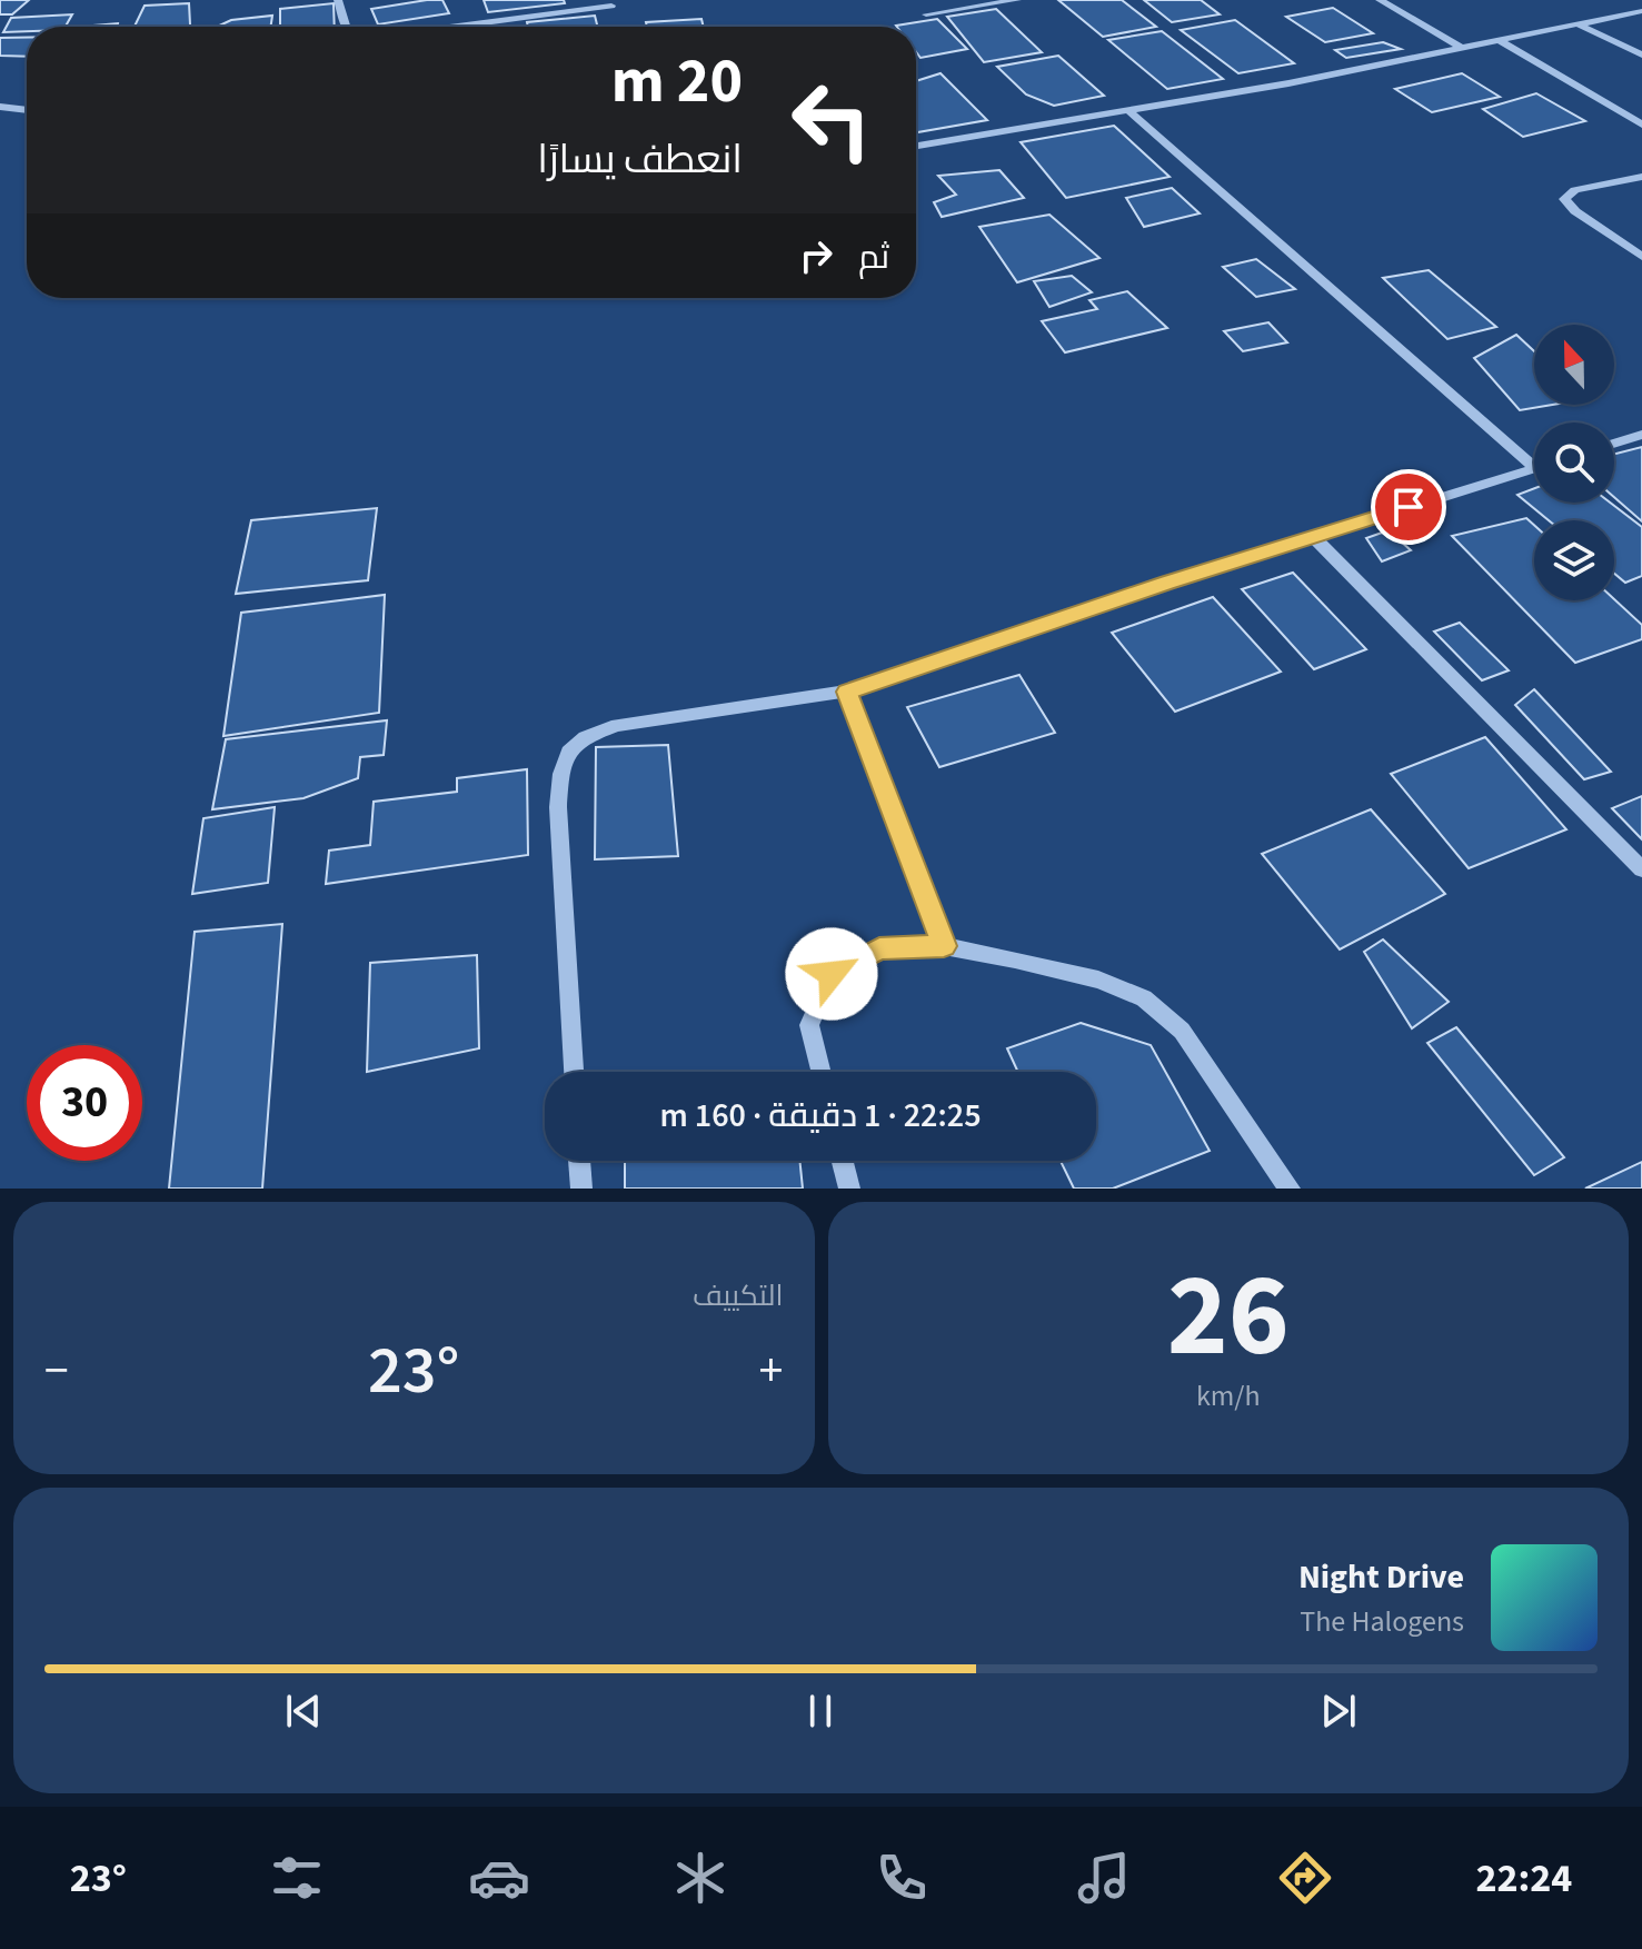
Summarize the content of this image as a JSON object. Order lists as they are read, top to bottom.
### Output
{
  "north": "top",
  "page": {
    "turn": ["20 m", "انعطف يسارًا"],
    "then": "ثم",
    "limit": "30",
    "trip": "22:25 · 1 دقيقة · 160 m",
    "tile": [
      ["26", "km/h"],
      "التكييف"
    ],
    "heat": ["−", "23°", "+"],
    "song": ["Night Drive", "The Halogens"],
    "tabs": ["22:24", "23°"]
  }
}
